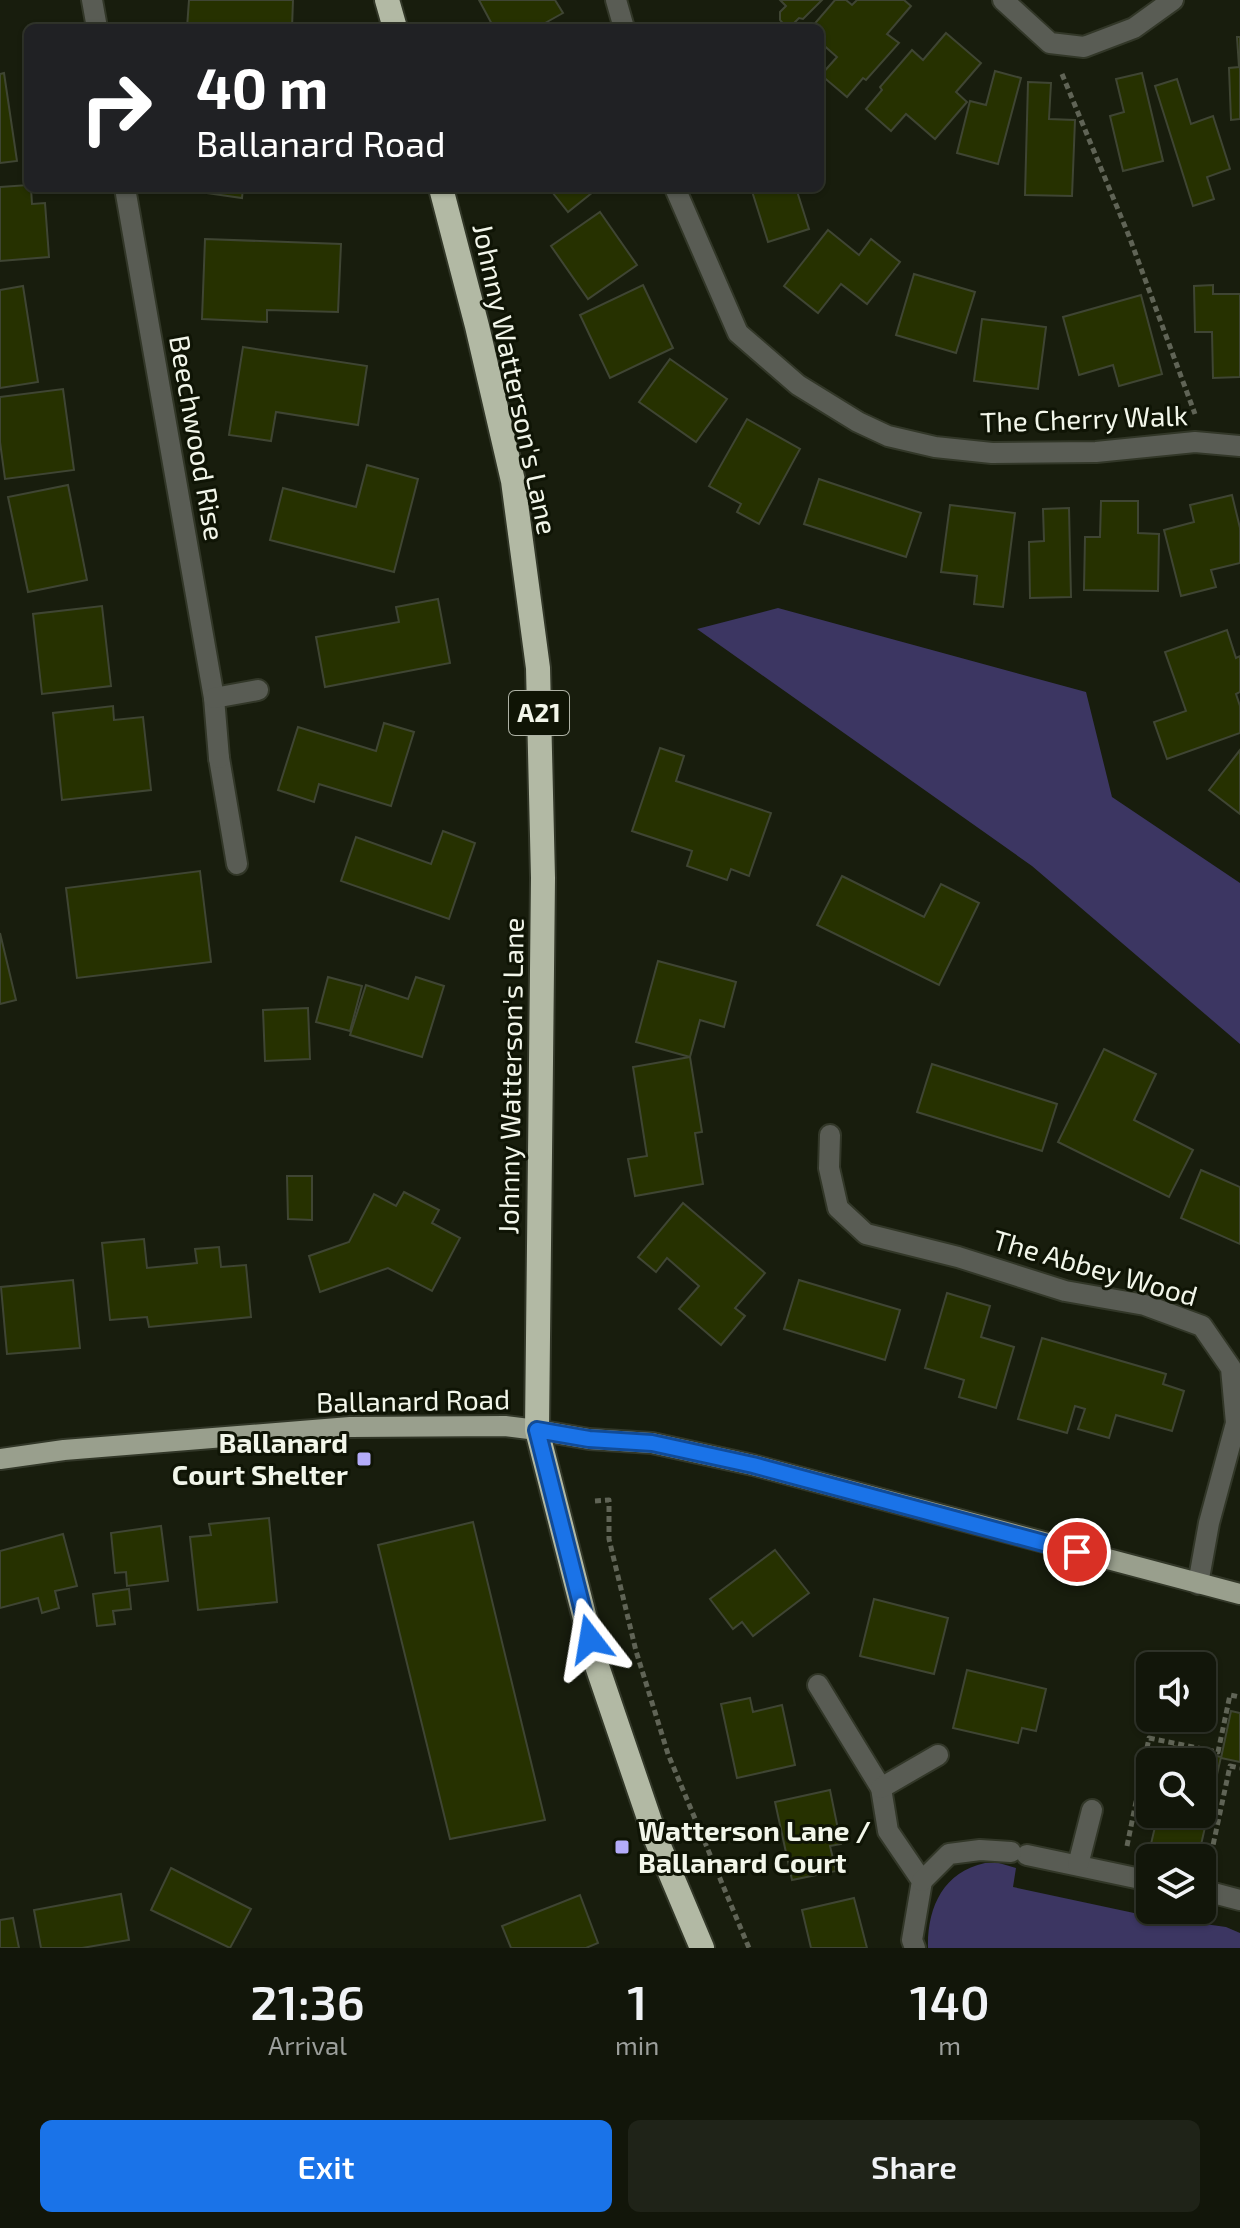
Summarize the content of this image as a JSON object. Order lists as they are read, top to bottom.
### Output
{
  "streets": {
    "highway": ["Johnny Watterson's Lane", "A21"],
    "main road": ["Ballanard Road"],
    "street": ["The Cherry Walk", "Beechwood Rise", "The Abbey Wood"]
  },
  "crossings": [
    ["Johnny Watterson's Lane", "Ballanard Road"],
    ["The Abbey Wood", "Ballanard Road"]
  ],
  "places": {
    "transit": ["Ballanard Court Shelter", "Watterson Lane / Ballanard Court"]
  },
  "page": {
    "turn": ["40 m", "Ballanard Road"],
    "eta": [
      "21:36",
      "Arrival",
      "1",
      "min",
      "140",
      "m"
    ],
    "buttons": ["Exit", "Share"]
  }
}
